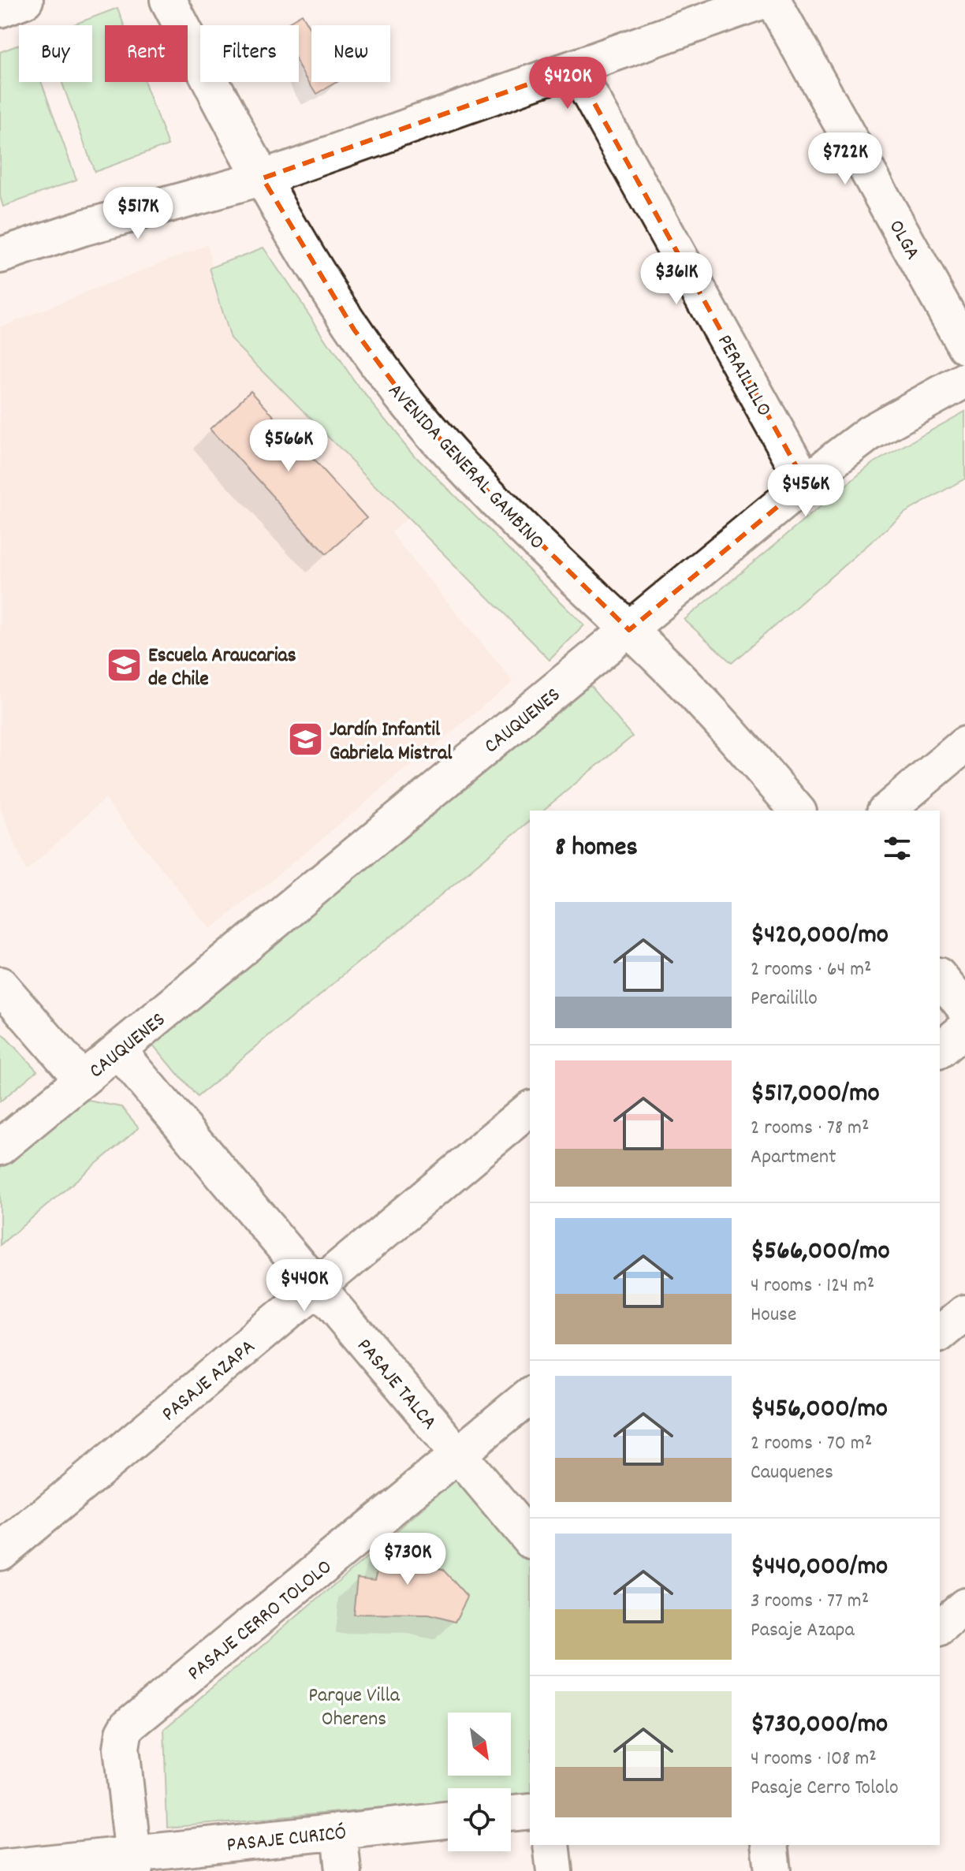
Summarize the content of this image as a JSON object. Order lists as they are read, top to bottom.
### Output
{
  "streets": {
    "street": [
      "OLGA",
      "PERAILILLO",
      "AVENIDA GENERAL GAMBINO",
      "CAUQUENES",
      "PASAJE AZAPA",
      "PASAJE TALCA",
      "PASAJE CERRO TOLOLO",
      "PASAJE CURICÓ"
    ]
  },
  "crossings": [
    ["PERAILILLO", "CAUQUENES"],
    ["AVENIDA GENERAL GAMBINO", "CAUQUENES"],
    ["CAUQUENES", "PASAJE TALCA"],
    ["PASAJE AZAPA", "PASAJE TALCA"],
    ["PASAJE TALCA", "PASAJE CERRO TOLOLO"],
    ["PASAJE CERRO TOLOLO", "PASAJE CURICÓ"]
  ],
  "parks": ["Parque Villa Oherens"],
  "places": {
    "school or university": ["Escuela Araucarias de Chile", "Jardín Infantil Gabriela Mistral"]
  },
  "north": "bottom right",
  "page": {
    "chip": [
      "Buy",
      "Rent",
      "Filters",
      "New"
    ],
    "price": [
      "$420K",
      "$722K",
      "$517K",
      "$361K",
      "$566K",
      "$456K",
      "$440K",
      "$730K"
    ],
    "heading": "8 homes",
    "list": [
      {
        "name": "$420,000/mo",
        "note": "2 rooms · 64 m² · Perailillo"
      },
      {
        "name": "$517,000/mo",
        "note": "2 rooms · 78 m² · Apartment"
      },
      {
        "name": "$566,000/mo",
        "note": "4 rooms · 124 m² · House"
      },
      {
        "name": "$456,000/mo",
        "note": "2 rooms · 70 m² · Cauquenes"
      },
      {
        "name": "$440,000/mo",
        "note": "3 rooms · 77 m² · Pasaje Azapa"
      },
      {
        "name": "$730,000/mo",
        "note": "4 rooms · 108 m² · Pasaje Cerro Tololo"
      }
    ]
  }
}
